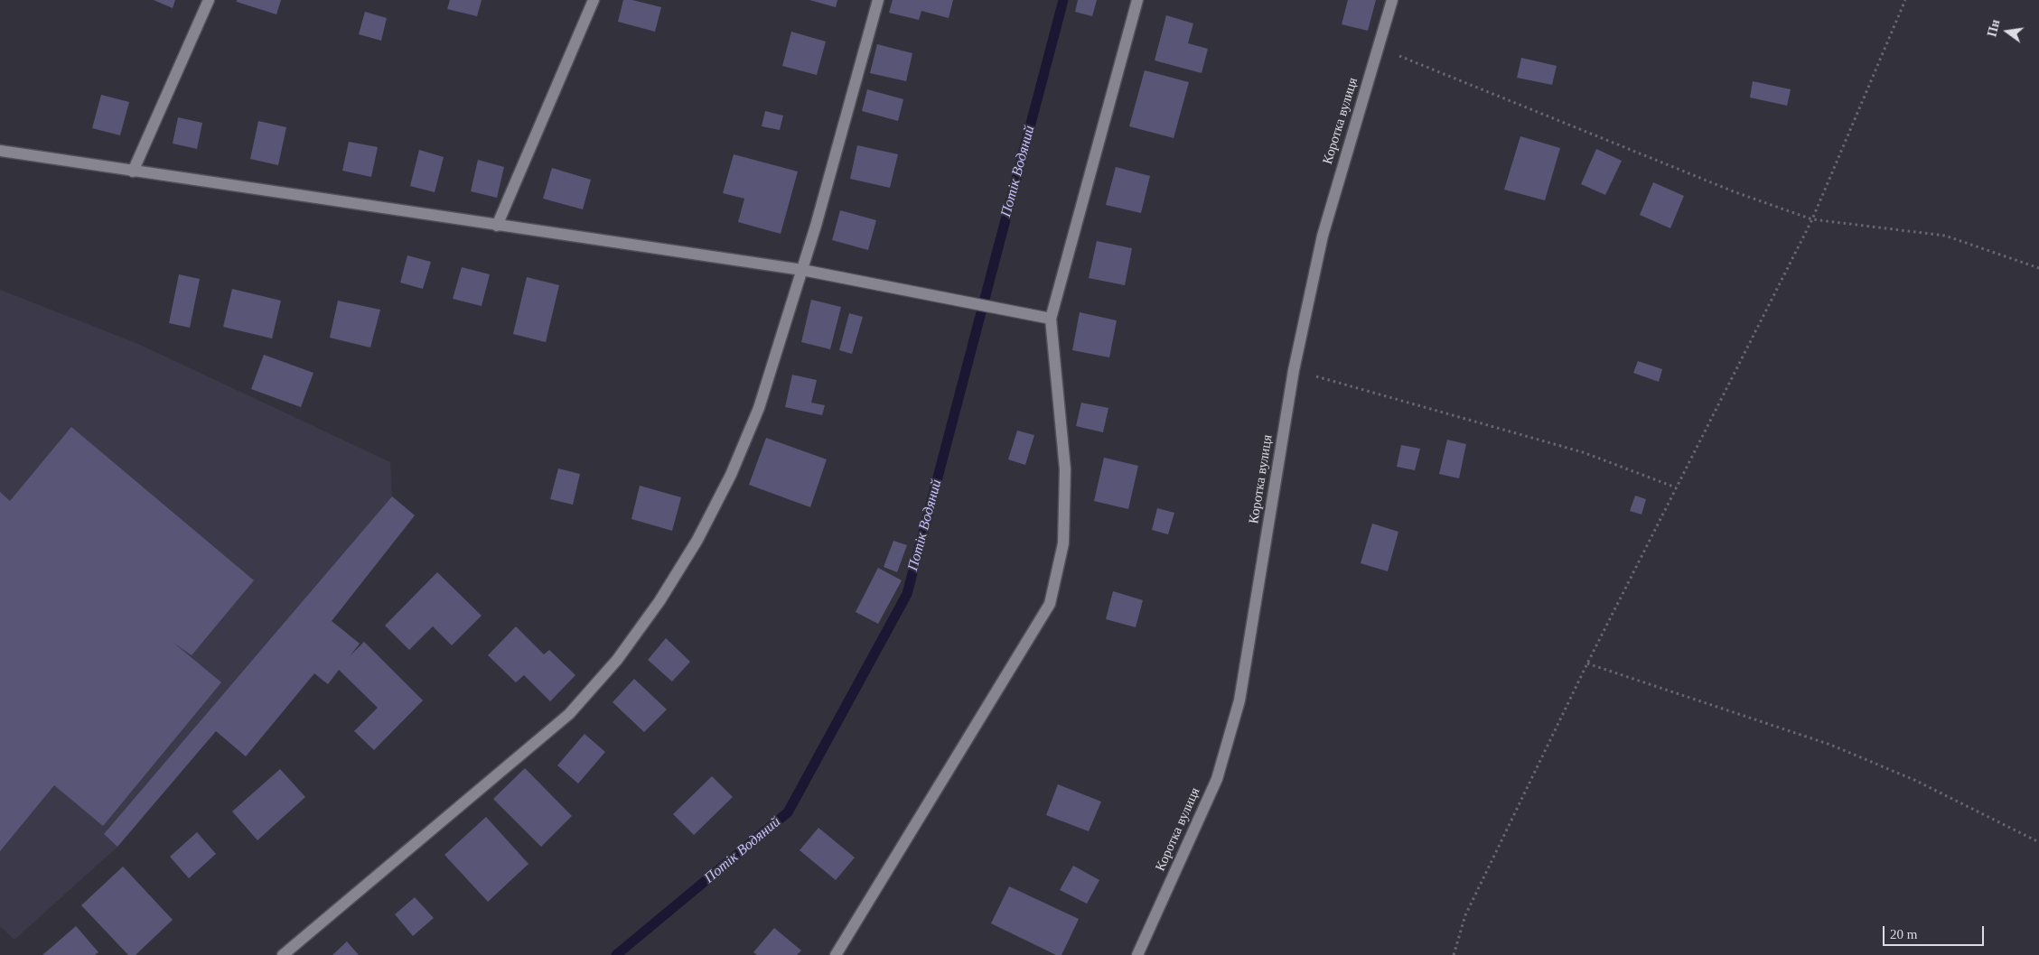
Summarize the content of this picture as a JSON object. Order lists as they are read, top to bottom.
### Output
{
  "streets": {
    "street": ["Коротка вулиця"]
  },
  "water": ["Потік Водяний"],
  "scale_bar": "20 m",
  "north": "left"
}
